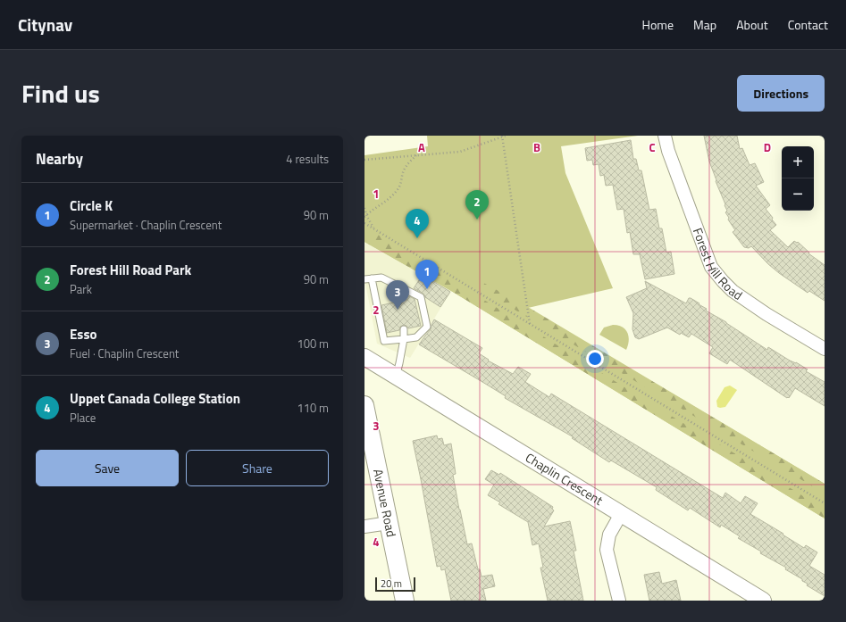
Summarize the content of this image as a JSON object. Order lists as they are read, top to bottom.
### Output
{
  "streets": {
    "main road": ["Avenue Road"],
    "street": ["Forest Hill Road", "Chaplin Crescent"]
  },
  "scale_bar": "20 m",
  "page": {
    "header": "Citynav",
    "nav": [
      "Home",
      "Map",
      "About",
      "Contact"
    ],
    "title": "Find us",
    "buttons": [
      "Directions",
      ["Save", "Share"]
    ],
    "heading": ["Nearby", "4 results"],
    "map_buttons": ["+", "−"],
    "list": [
      {
        "mark": "1",
        "name": "Circle K",
        "note": "Supermarket · Chaplin Crescent",
        "value": "90 m"
      },
      {
        "mark": "2",
        "name": "Forest Hill Road Park",
        "note": "Park",
        "value": "90 m"
      },
      {
        "mark": "3",
        "name": "Esso",
        "note": "Fuel · Chaplin Crescent",
        "value": "100 m"
      },
      {
        "mark": "4",
        "name": "Uppet Canada College Station",
        "note": "Place",
        "value": "110 m"
      }
    ],
    "pins": [
      "2",
      "4",
      "1",
      "3"
    ],
    "scale": "20 m"
  },
  "grid": {
    "columns": [
      "A",
      "B",
      "C",
      "D"
    ],
    "rows": [
      "1",
      "2",
      "3",
      "4"
    ]
  }
}
